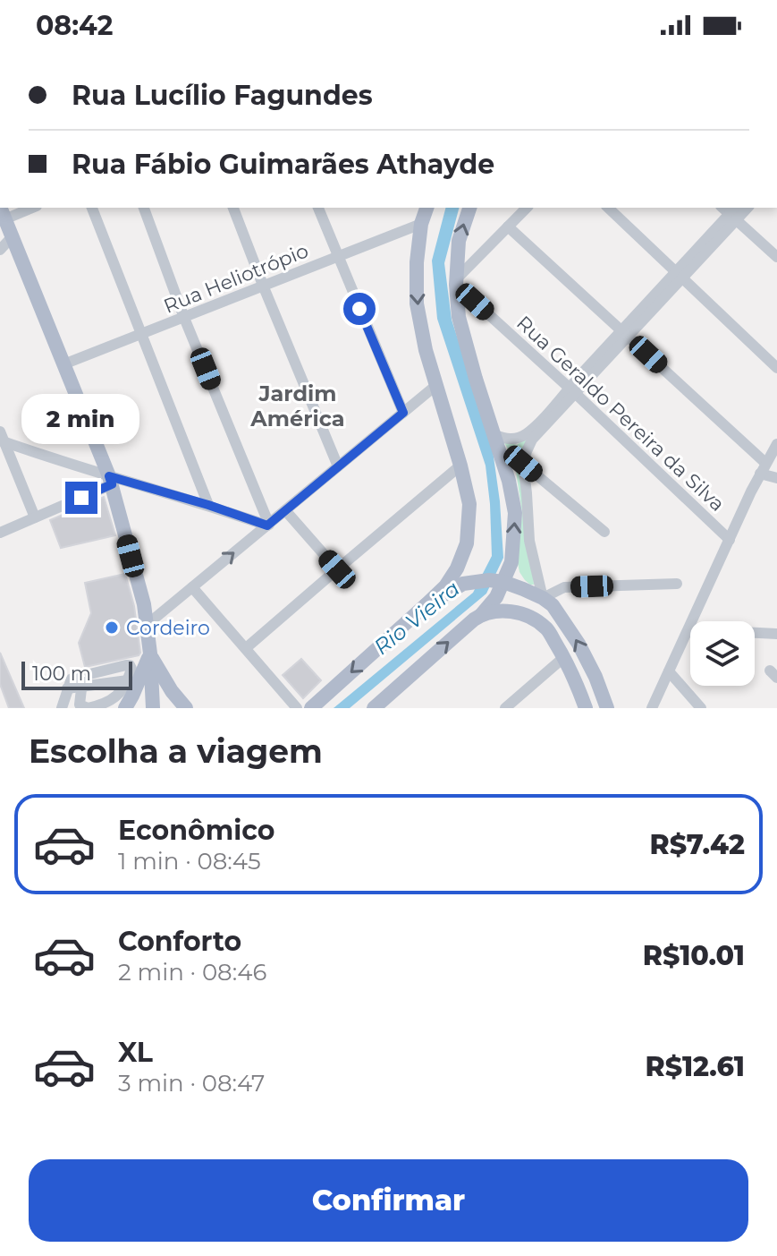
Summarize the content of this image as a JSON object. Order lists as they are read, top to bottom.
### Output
{
  "streets": {
    "street": ["Rua Heliotrópio", "Rua Geraldo Pereira da Silva"]
  },
  "districts": ["Jardim América"],
  "water": ["Rio Vieira"],
  "places": ["Cordeiro"],
  "scale_bar": "100 m",
  "page": {
    "status": "08:42",
    "banner": ["Rua Lucílio Fagundes", "Rua Fábio Guimarães Athayde"],
    "bubble": "2 min",
    "scale": "100 m",
    "heading": "Escolha a viagem",
    "list": [
      {
        "name": "Econômico",
        "note": "1 min · 08:45",
        "value": "R$7.42"
      },
      {
        "name": "Conforto",
        "note": "2 min · 08:46",
        "value": "R$10.01"
      },
      {
        "name": "XL",
        "note": "3 min · 08:47",
        "value": "R$12.61"
      }
    ],
    "buttons": "Confirmar"
  }
}
